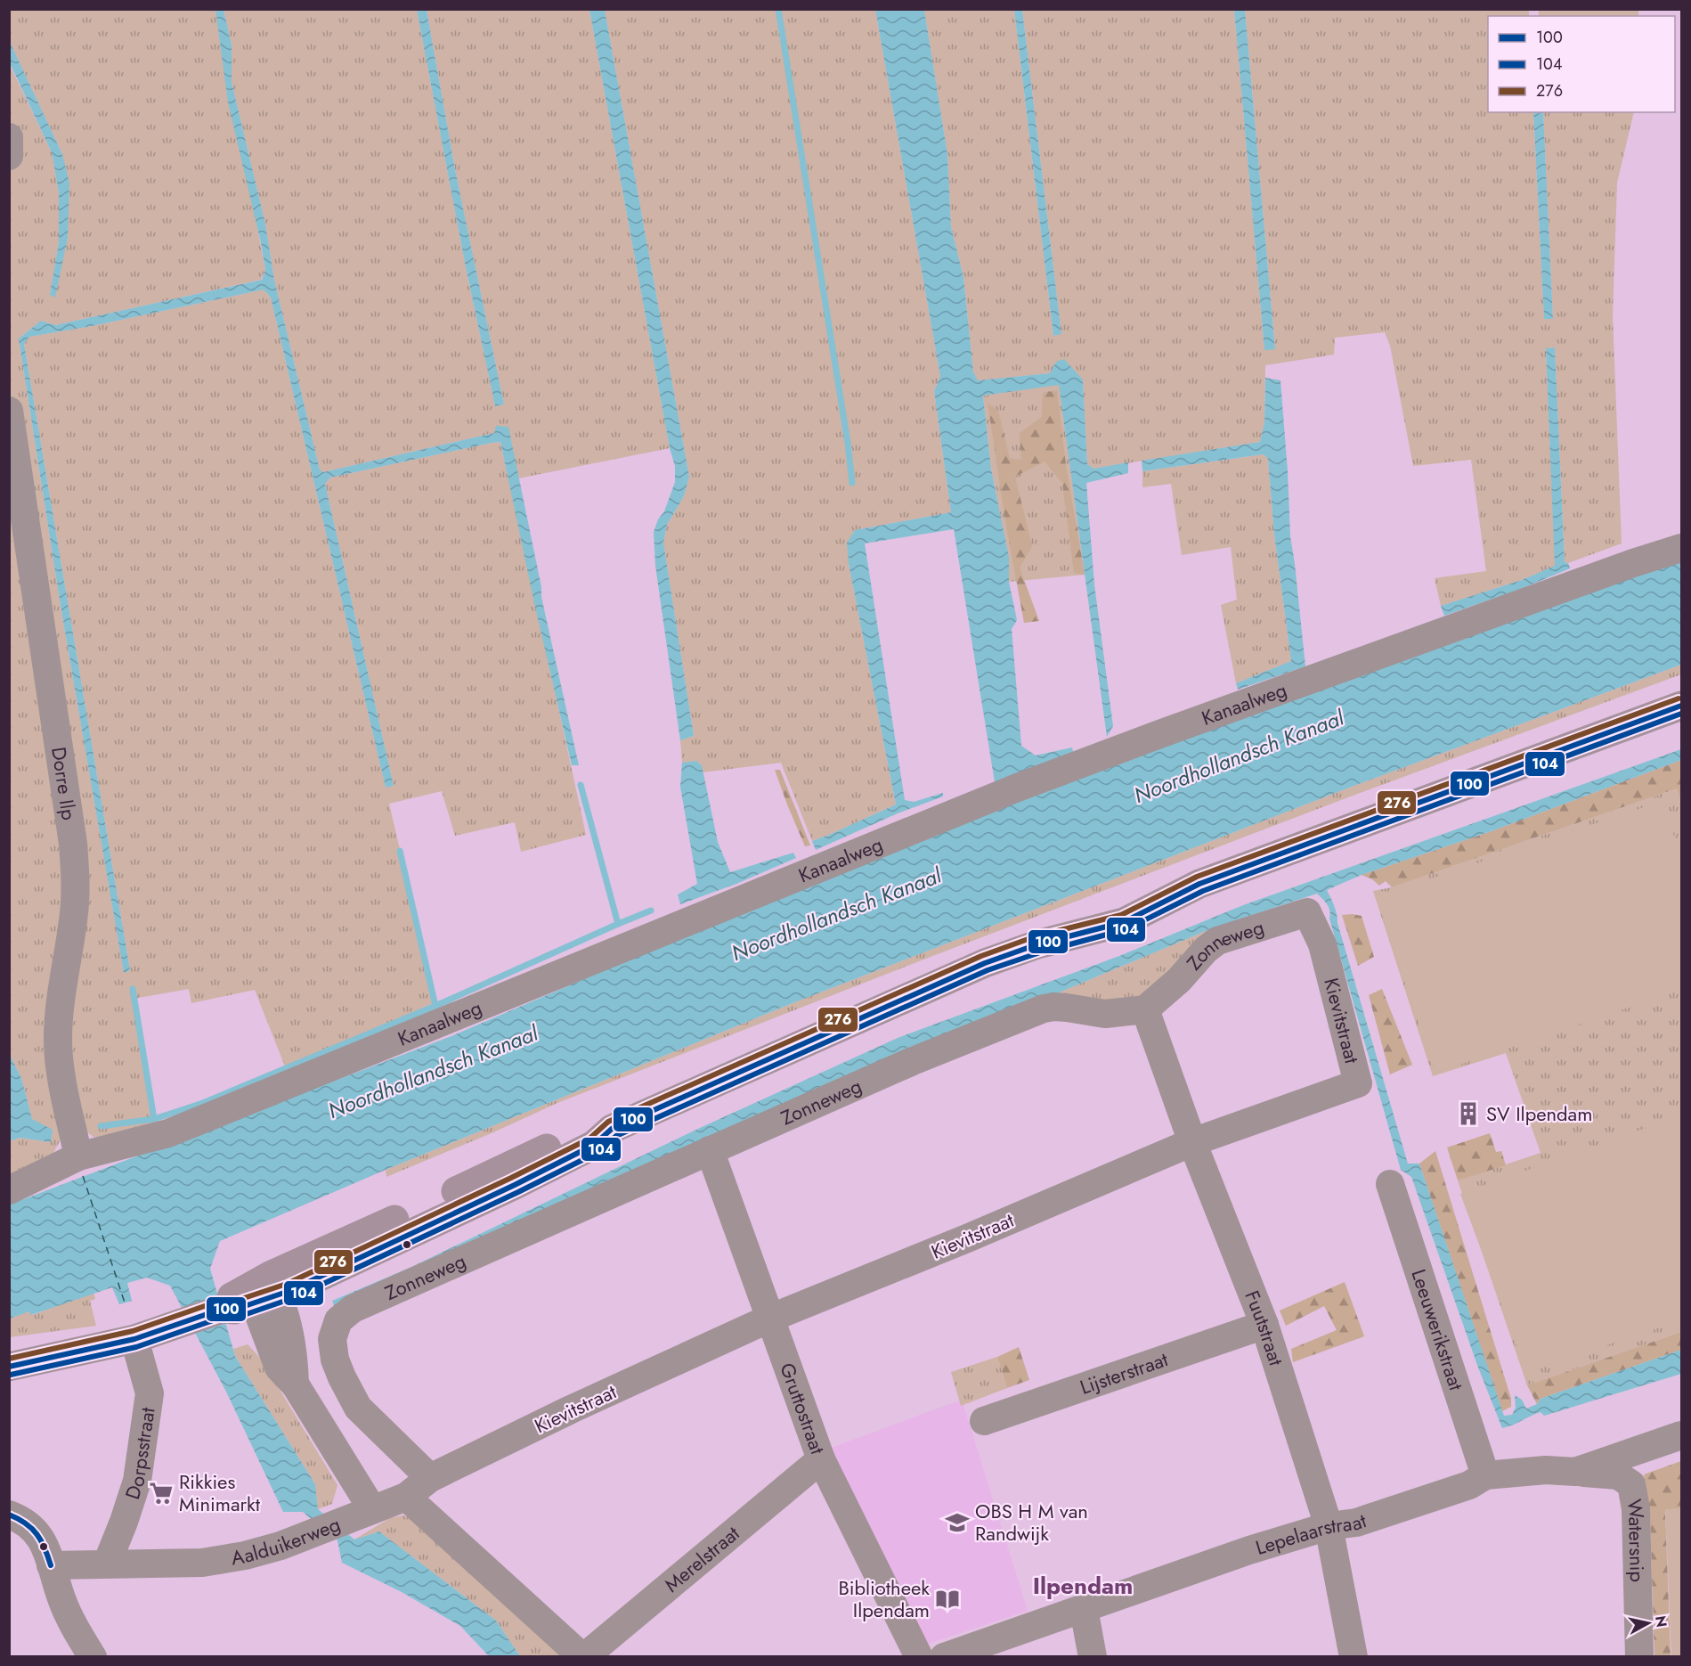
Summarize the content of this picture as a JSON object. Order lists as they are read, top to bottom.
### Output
{
  "streets": {
    "street": [
      "Kanaalweg",
      "Dorre Ilp",
      "Zonneweg",
      "Kievitstraat",
      "Fuutstraat",
      "Leeuwerikstraat",
      "Lijsterstraat",
      "Gruttostraat",
      "Dorpsstraat",
      "Lepelaarstraat",
      "Aalduikerweg",
      "Watersnip",
      "Merelstraat"
    ]
  },
  "crossings": [
    ["Kanaalweg", "Dorre Ilp"],
    ["Zonneweg", "Kievitstraat"],
    ["Zonneweg", "Fuutstraat"],
    ["Zonneweg", "Gruttostraat"],
    ["Kievitstraat", "Fuutstraat"],
    ["Kievitstraat", "Gruttostraat"],
    ["Fuutstraat", "Lijsterstraat"],
    ["Fuutstraat", "Lepelaarstraat"],
    ["Leeuwerikstraat", "Lepelaarstraat"],
    ["Gruttostraat", "Merelstraat"],
    ["Dorpsstraat", "Aalduikerweg"],
    ["Lepelaarstraat", "Watersnip"]
  ],
  "districts": ["Ilpendam"],
  "water": ["Noordhollandsch Kanaal"],
  "places": {
    "building": ["SV Ilpendam"],
    "supermarket": ["Rikkies Minimarkt"],
    "school or university": ["OBS H M van Randwijk"],
    "library": ["Bibliotheek Ilpendam"]
  },
  "lines": ["transit line 276", "transit line 100", "transit line 104"],
  "legend": ["100", "104", "276"],
  "north": "right"
}
